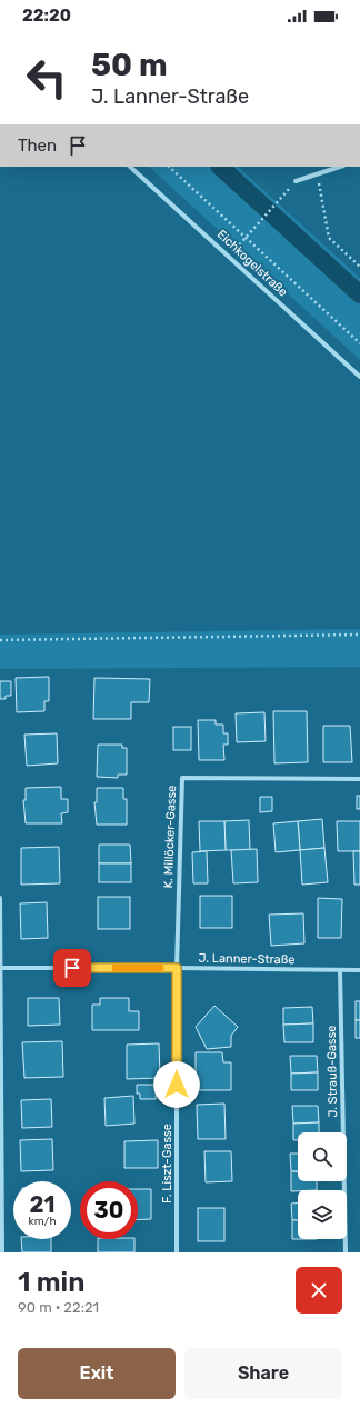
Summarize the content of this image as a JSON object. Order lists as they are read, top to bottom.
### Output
{
  "streets": {
    "street": [
      "Eichkogelstraße",
      "K. Millöcker-Gasse",
      "J. Lanner-Straße",
      "J. Strauß-Gasse",
      "F. Liszt-Gasse"
    ]
  },
  "crossings": [
    ["K. Millöcker-Gasse", "J. Lanner-Straße"],
    ["K. Millöcker-Gasse", "F. Liszt-Gasse"],
    ["J. Lanner-Straße", "J. Strauß-Gasse"],
    ["J. Lanner-Straße", "F. Liszt-Gasse"]
  ],
  "page": {
    "status": "22:20",
    "turn": ["50 m", "J. Lanner-Straße"],
    "then": "Then",
    "speed": "21 km/h",
    "limit": "30",
    "heading": ["1 min", "90 m · 22:21"],
    "buttons": ["Exit", "Share"]
  }
}
